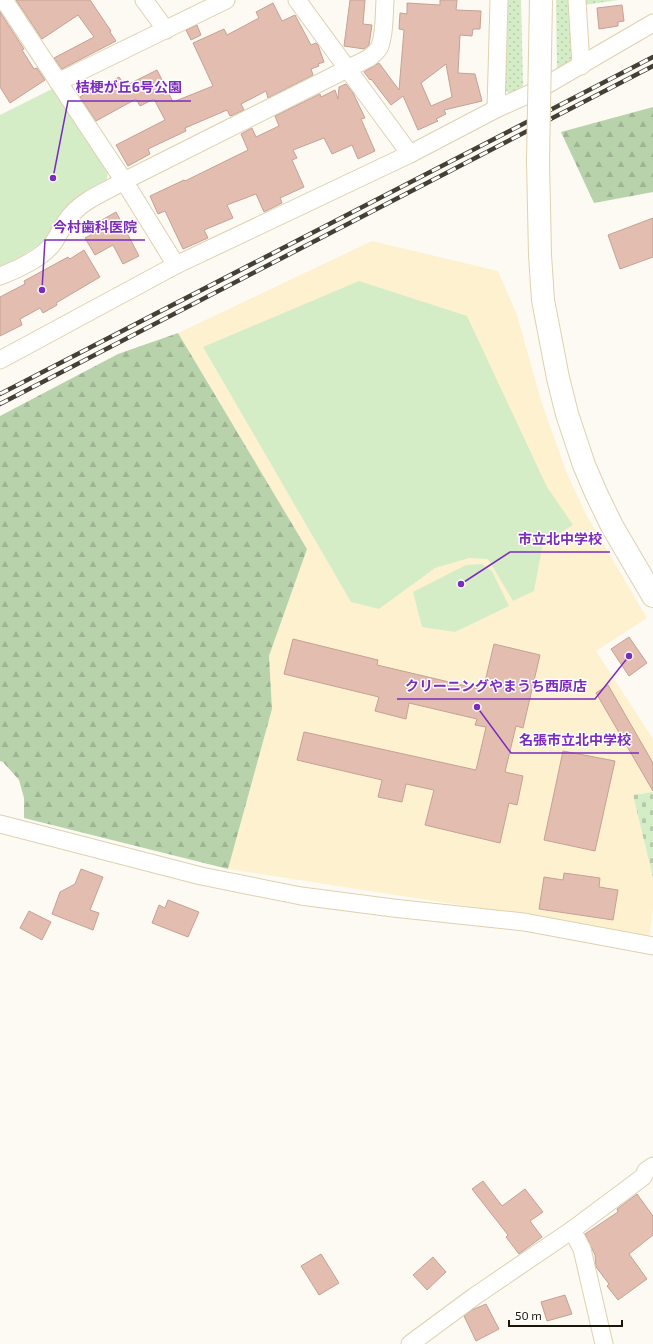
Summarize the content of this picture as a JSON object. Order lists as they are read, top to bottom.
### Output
{
  "places": [
    "桔梗が丘6号公園",
    "今村歯科医院",
    "市立北中学校",
    "クリーニングやまうち西原店",
    "名張市立北中学校"
  ],
  "scale_bar": "50 m"
}
